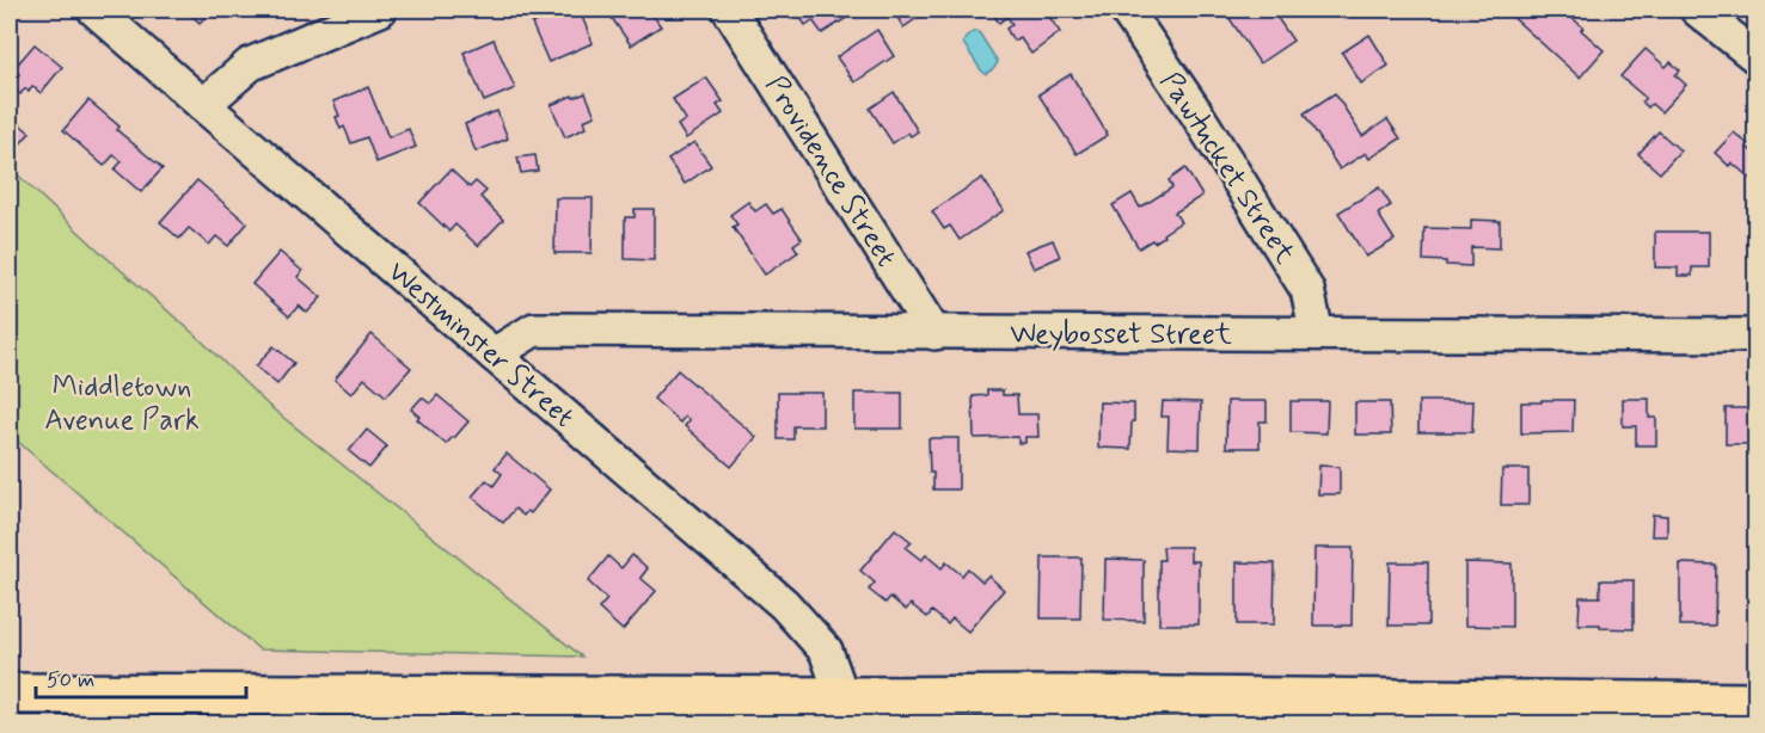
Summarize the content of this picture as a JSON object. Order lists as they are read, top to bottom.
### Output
{
  "streets": {
    "street": [
      "Pawtucket Street",
      "Providence Street",
      "Weybosset Street",
      "Westminster Street"
    ]
  },
  "crossings": [
    ["Pawtucket Street", "Weybosset Street"],
    ["Providence Street", "Weybosset Street"],
    ["Weybosset Street", "Westminster Street"]
  ],
  "parks": ["Middletown Avenue Park"],
  "scale_bar": "50 m"
}
